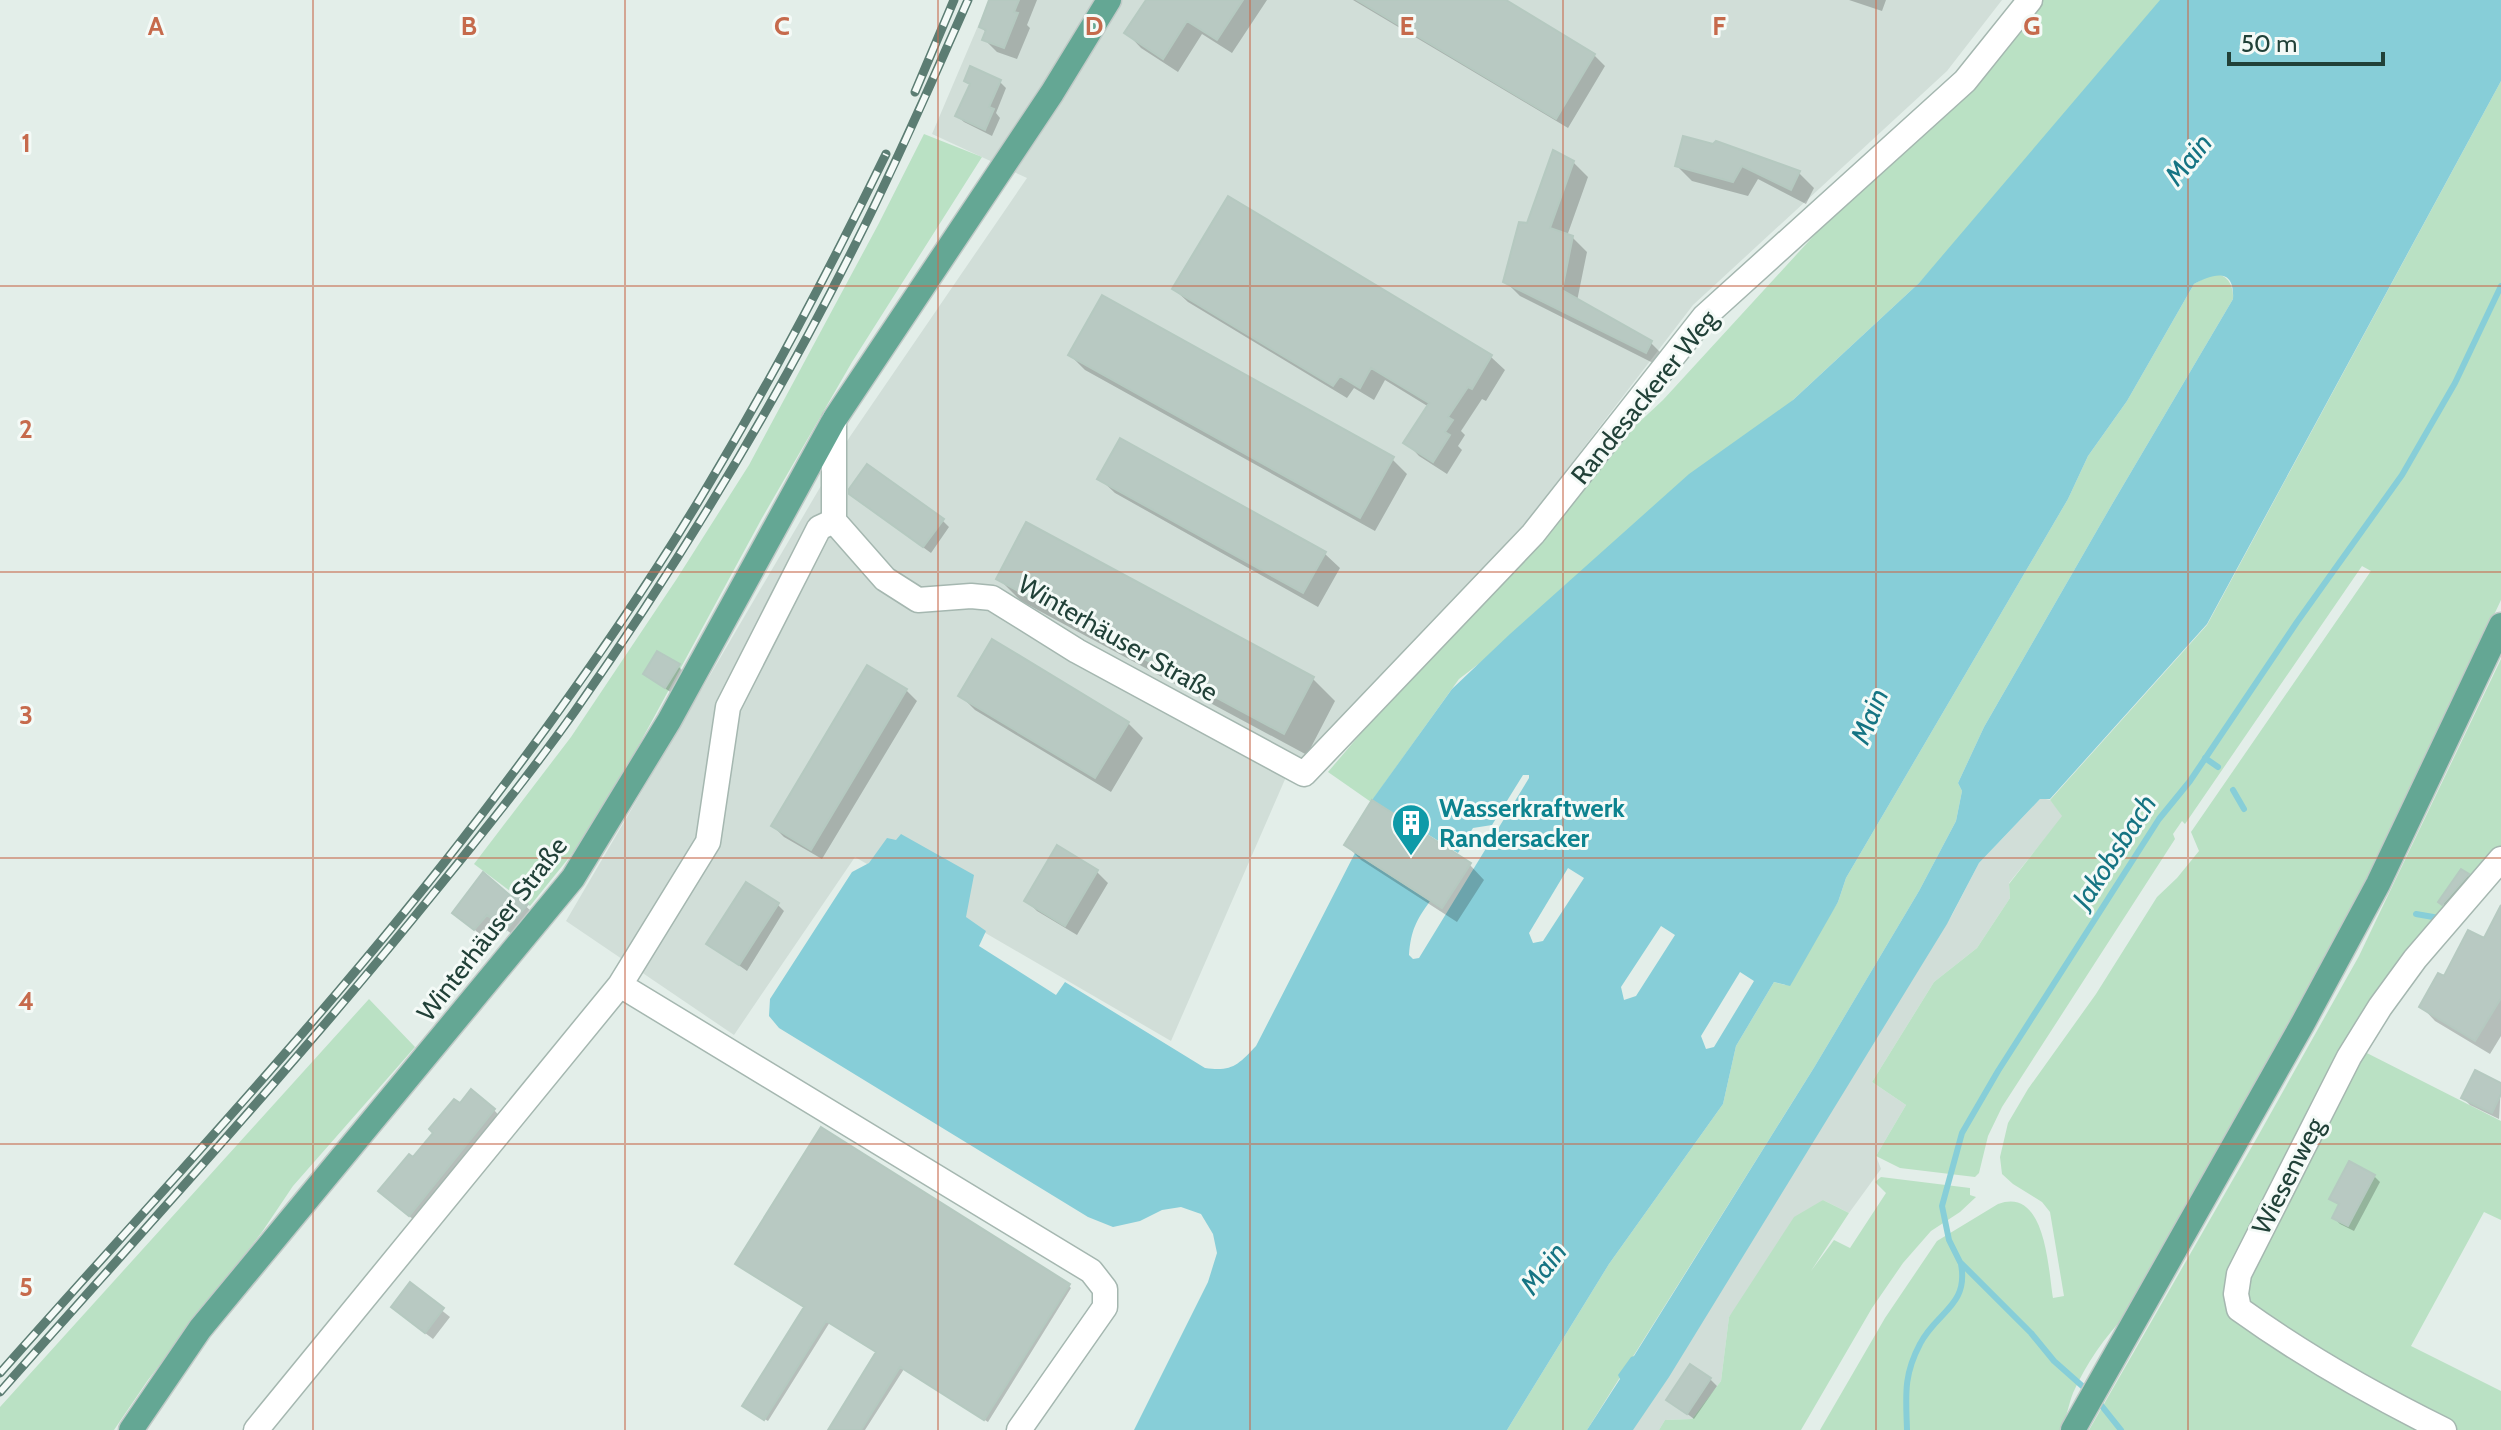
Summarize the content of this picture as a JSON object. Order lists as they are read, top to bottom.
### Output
{
  "streets": {
    "main road": ["Winterhäuser Straße"],
    "street": ["Randesackerer Weg", "Wiesenweg"]
  },
  "crossings": [
    ["Randesackerer Weg", "Winterhäuser Straße"]
  ],
  "water": ["Main", "Jakobsbach"],
  "places": {
    "building": ["Wasserkraftwerk Randersacker"]
  },
  "scale_bar": "50 m",
  "grid": {
    "columns": [
      "A",
      "B",
      "C",
      "D",
      "E",
      "F",
      "G"
    ],
    "rows": [
      "1",
      "2",
      "3",
      "4",
      "5"
    ]
  }
}
